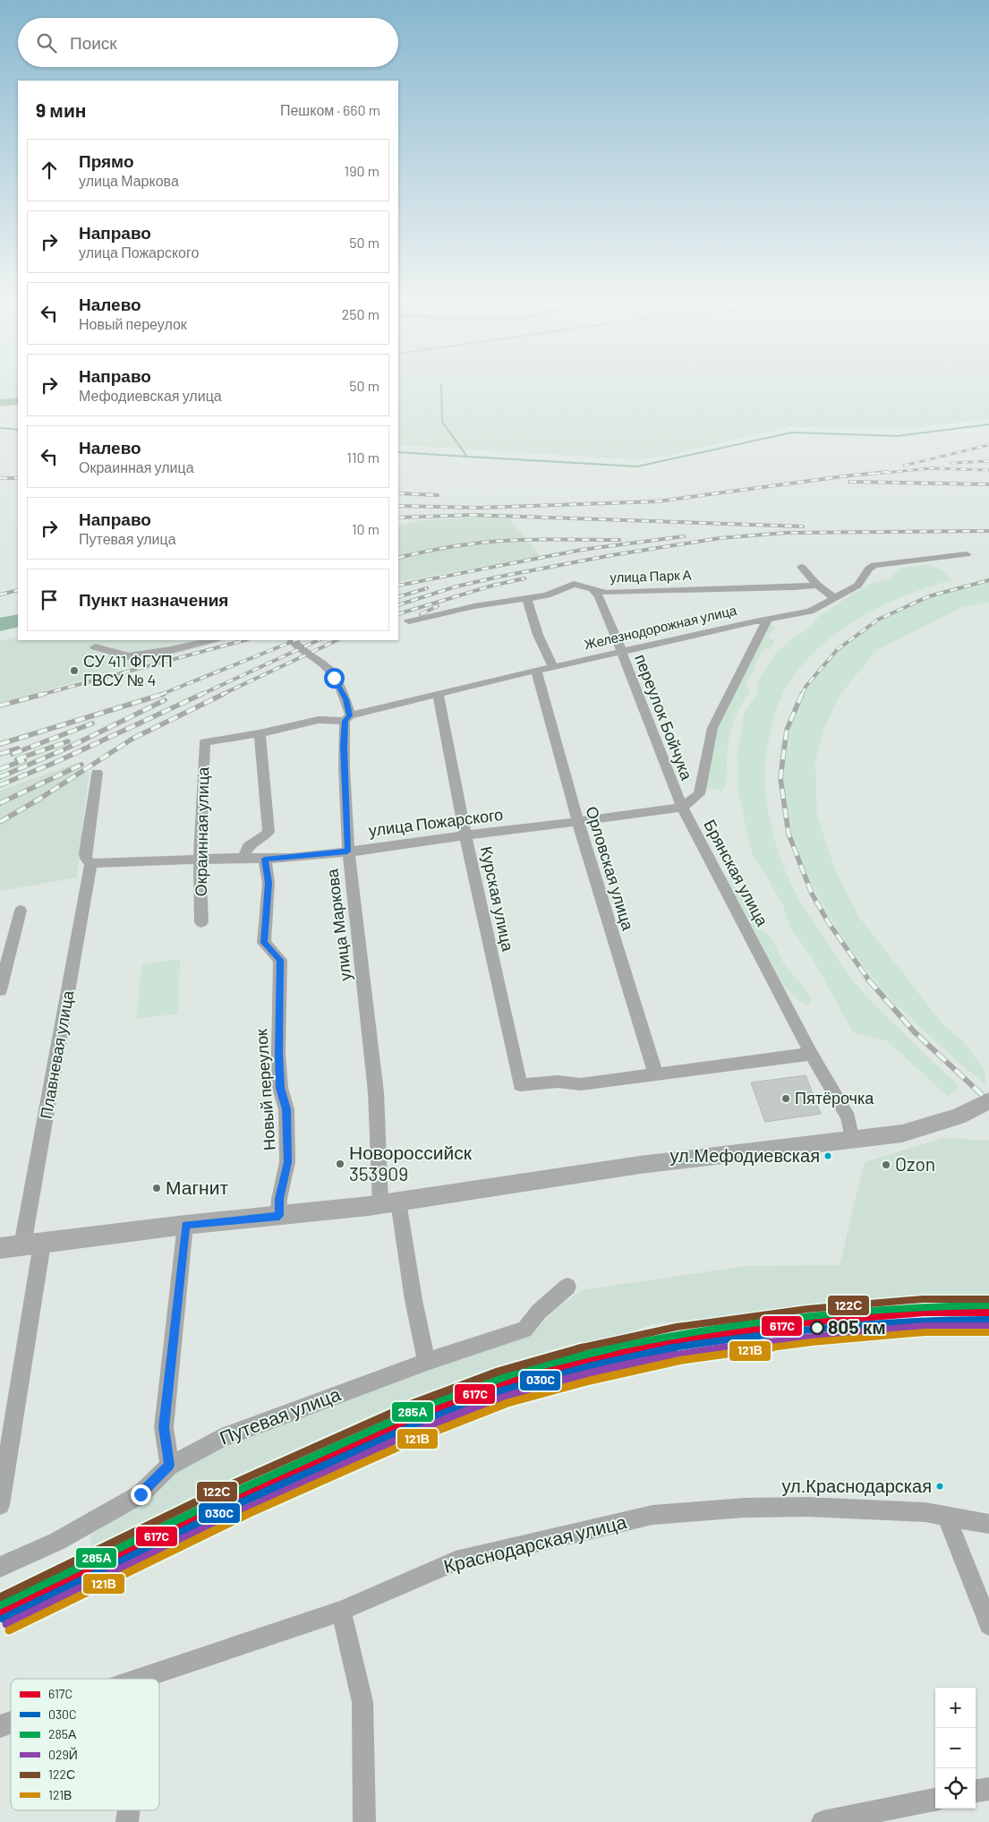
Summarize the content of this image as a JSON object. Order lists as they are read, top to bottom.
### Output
{
  "streets": {
    "street": [
      "улица Парк А",
      "Железнодорожная улица",
      "переулок Бойчука",
      "улица Пожарского",
      "Окраинная улица",
      "Орловская улица",
      "Брянская улица",
      "Курская улица",
      "улица Маркова",
      "Плавневая улица",
      "Новый переулок",
      "Путевая улица",
      "Краснодарская улица"
    ]
  },
  "crossings": [
    ["улица Парк А", "переулок Бойчука"],
    ["Железнодорожная улица", "переулок Бойчука"],
    ["Железнодорожная улица", "Окраинная улица"],
    ["Железнодорожная улица", "Орловская улица"],
    ["Железнодорожная улица", "Курская улица"],
    ["Железнодорожная улица", "улица Маркова"],
    ["переулок Бойчука", "улица Пожарского"],
    ["переулок Бойчука", "Брянская улица"],
    ["улица Пожарского", "Окраинная улица"],
    ["улица Пожарского", "Орловская улица"],
    ["улица Пожарского", "Брянская улица"],
    ["улица Пожарского", "Курская улица"],
    ["улица Пожарского", "улица Маркова"],
    ["улица Пожарского", "Плавневая улица"],
    ["улица Пожарского", "Новый переулок"],
    ["Орловская улица", "Курская улица"],
    ["улица Маркова", "Путевая улица"]
  ],
  "places": [
    "СУ 411 ФГУП ГВСУ № 4",
    "Пятёрочка",
    "ул.Мефодиевская",
    "Новороссийск 353909",
    "Ozon",
    "Магнит",
    "805 км",
    "ул.Краснодарская"
  ],
  "lines": [
    "transit line 122С",
    "transit line 285А",
    "transit line 617C",
    "transit line 030C",
    "transit line 029Й",
    "transit line 121В"
  ],
  "legend": [
    "617C",
    "030C",
    "285А",
    "029Й",
    "122С",
    "121В"
  ],
  "page": {
    "search": "Поиск",
    "heading": ["9 мин", "Пешком · 660 m"],
    "list": [
      ["Прямо", "улица Маркова", "190 m"],
      ["Направо", "улица Пожарского", "50 m"],
      ["Налево", "Новый переулок", "250 m"],
      ["Направо", "Мефодиевская улица", "50 m"],
      ["Налево", "Окраинная улица", "110 m"],
      ["Направо", "Путевая улица", "10 m"],
      "Пункт назначения"
    ],
    "map_buttons": ["+", "−"]
  }
}
